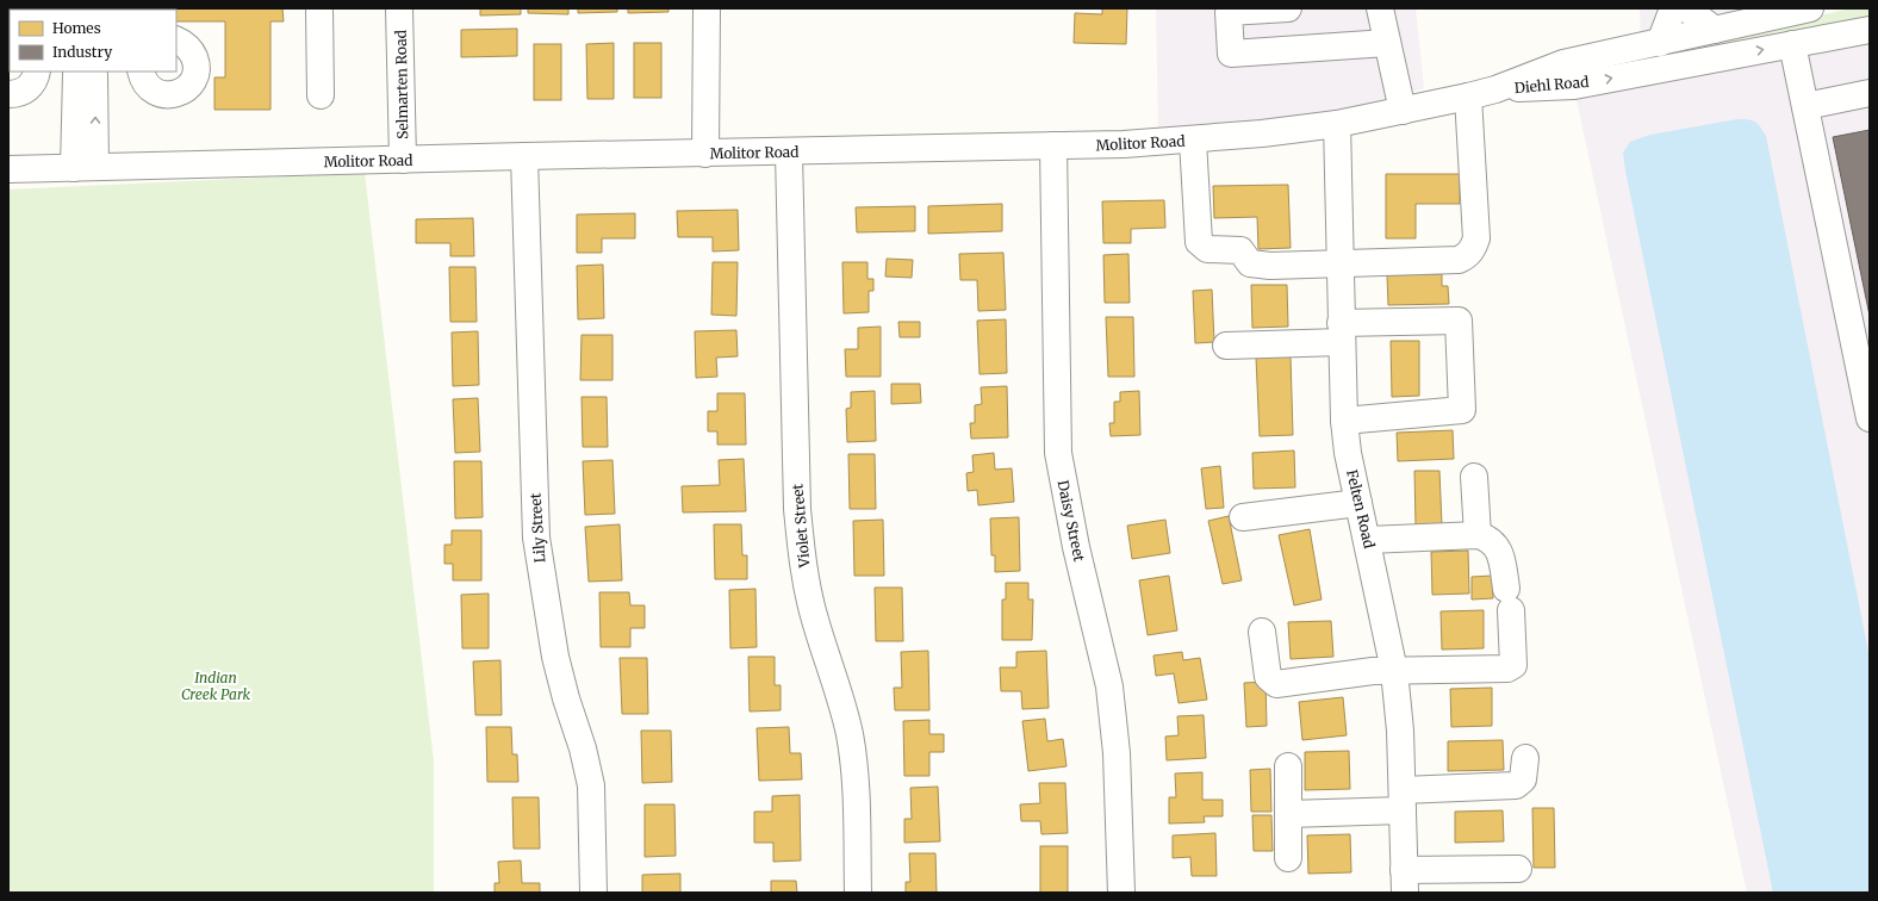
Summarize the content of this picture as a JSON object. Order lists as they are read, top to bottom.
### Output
{
  "streets": {
    "street": [
      "Selmarten Road",
      "Diehl Road",
      "Molitor Road",
      "Felten Road",
      "Daisy Street",
      "Violet Street",
      "Lily Street"
    ]
  },
  "crossings": [
    ["Selmarten Road", "Molitor Road"],
    ["Diehl Road", "Molitor Road"],
    ["Molitor Road", "Felten Road"],
    ["Molitor Road", "Daisy Street"],
    ["Molitor Road", "Violet Street"],
    ["Molitor Road", "Lily Street"]
  ],
  "parks": ["Indian Creek Park"],
  "legend": ["Homes", "Industry"]
}
